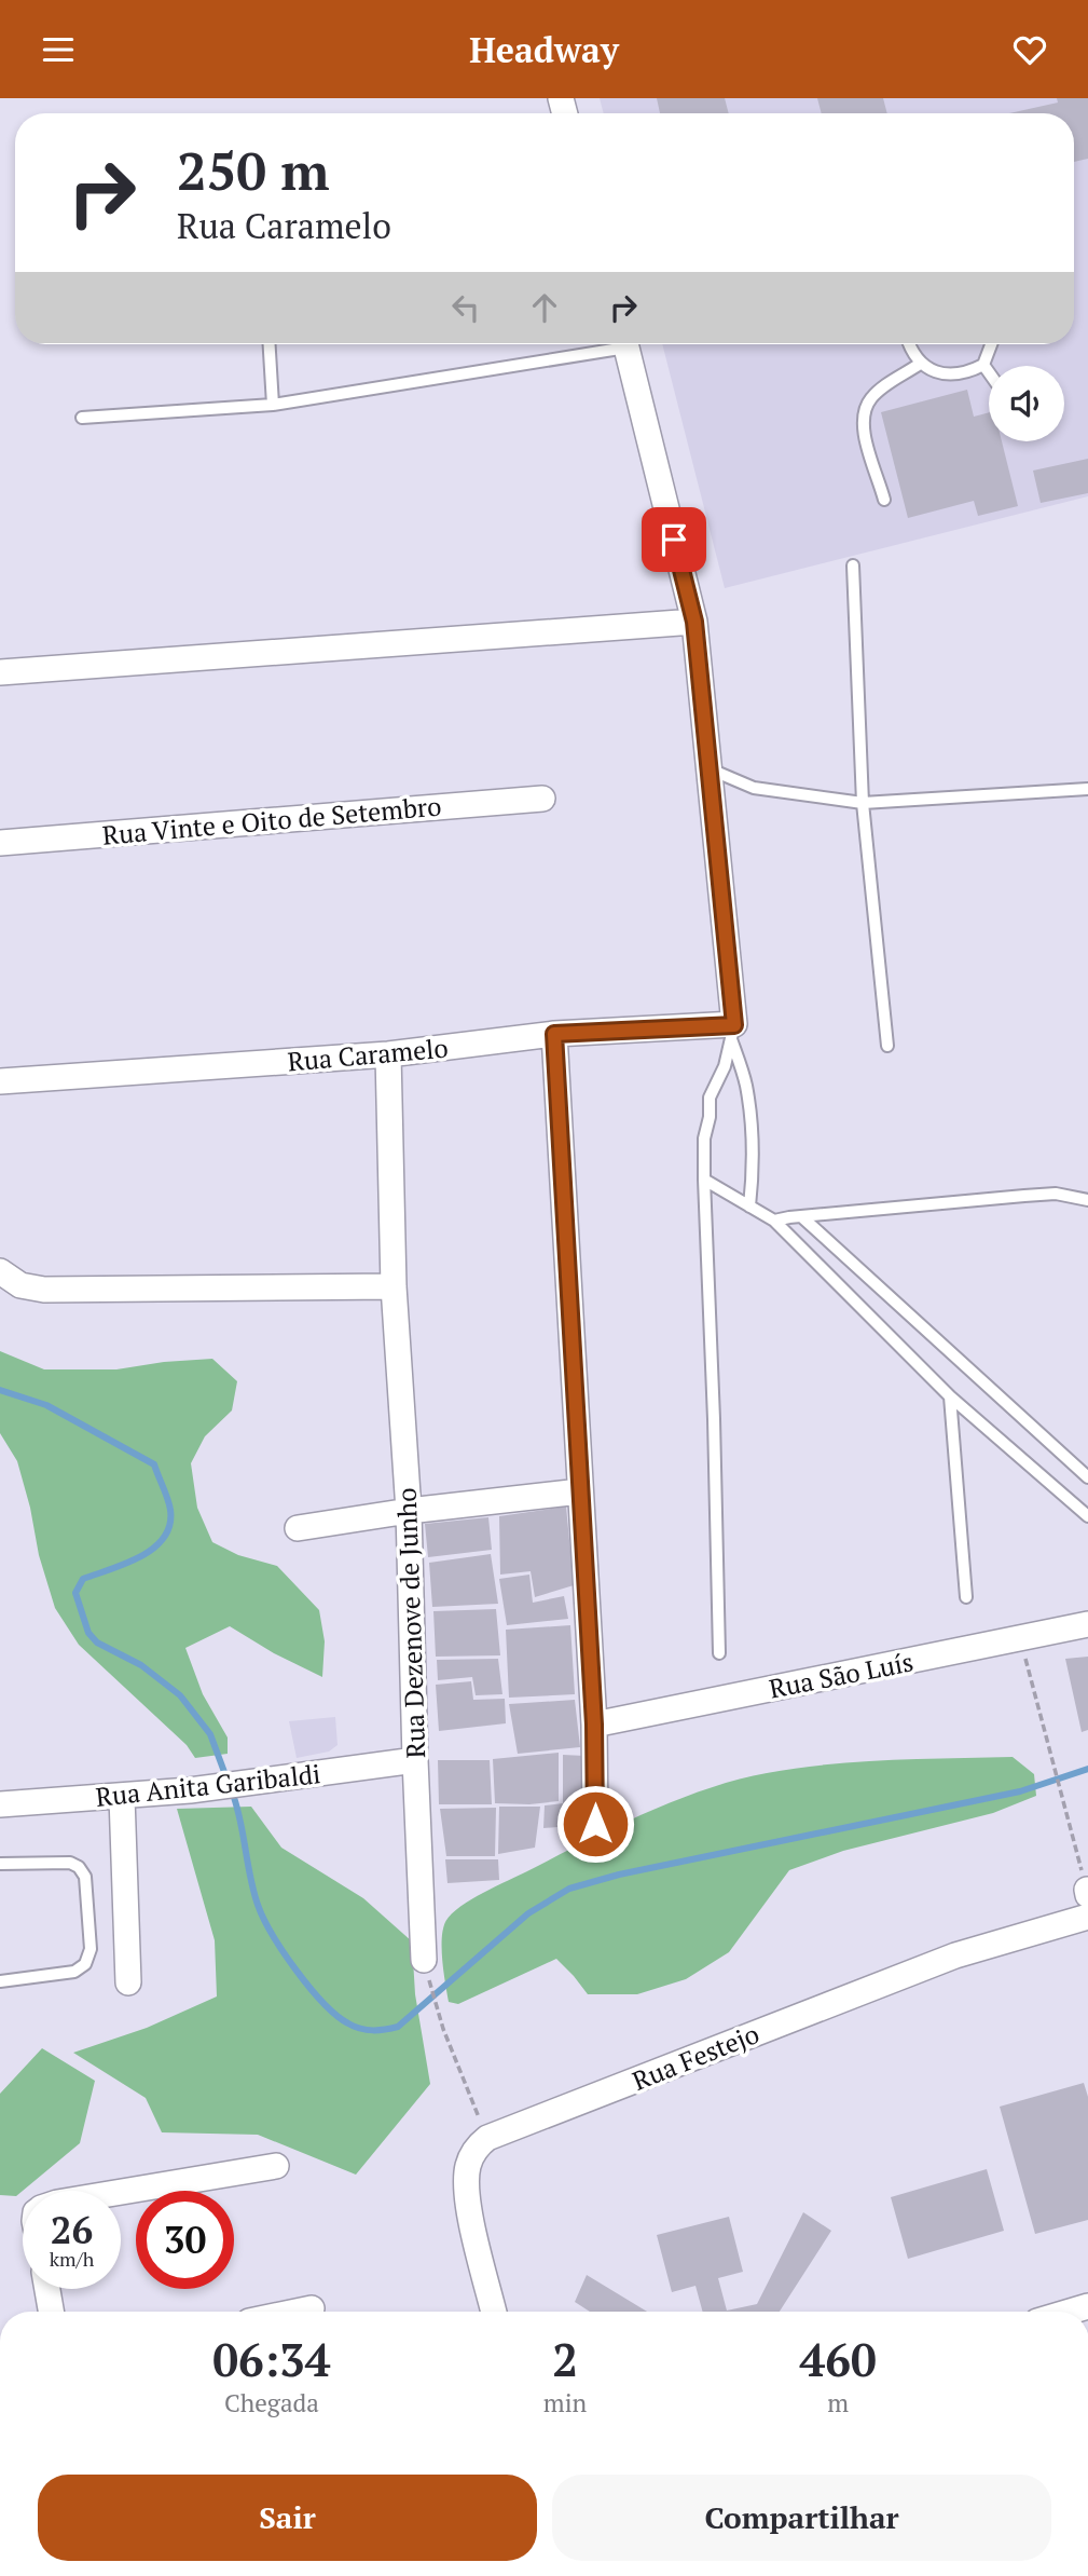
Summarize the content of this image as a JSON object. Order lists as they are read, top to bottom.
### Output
{
  "streets": {
    "street": [
      "Rua Vinte e Oito de Setembro",
      "Rua Caramelo",
      "Rua Dezenove de Junho",
      "Rua São Luís",
      "Rua Anita Garibaldi",
      "Rua Festejo"
    ]
  },
  "crossings": [
    ["Rua Caramelo", "Rua Dezenove de Junho"],
    ["Rua Dezenove de Junho", "Rua Anita Garibaldi"]
  ],
  "page": {
    "header": "Headway",
    "turn": ["250 m", "Rua Caramelo"],
    "speed": "26 km/h",
    "limit": "30",
    "eta": [
      "06:34",
      "Chegada",
      "2",
      "min",
      "460",
      "m"
    ],
    "buttons": ["Sair", "Compartilhar"]
  }
}
